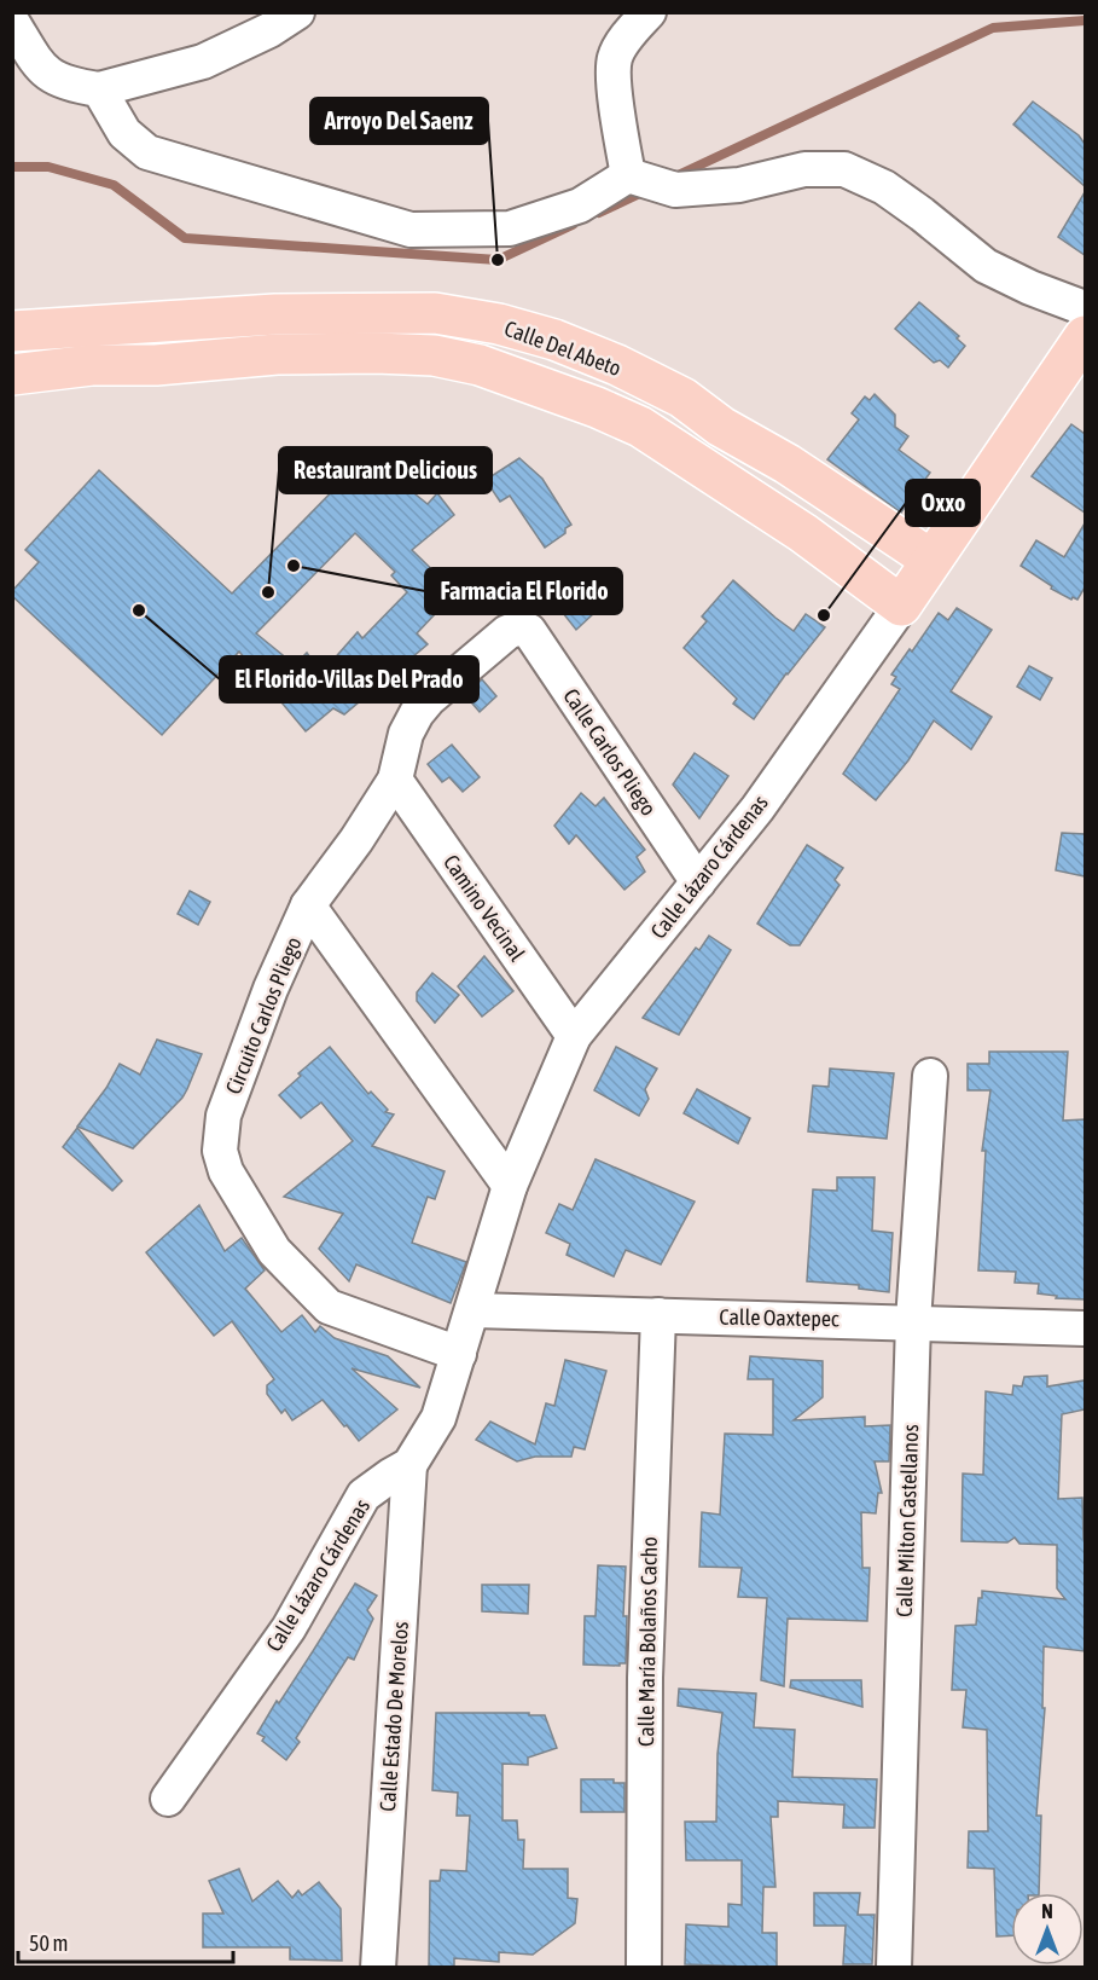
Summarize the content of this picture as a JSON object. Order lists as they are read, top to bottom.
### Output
{
  "streets": {
    "main road": ["Calle Del Abeto", "Calle Lázaro Cárdenas"],
    "street": [
      "Calle Carlos Pliego",
      "Camino Vecinal",
      "Circuito Carlos Pliego",
      "Calle Oaxtepec",
      "Calle Milton Castellanos",
      "Calle María Bolaños Cacho",
      "Calle Estado De Morelos"
    ]
  },
  "crossings": [
    ["Calle Del Abeto", "Calle Lázaro Cárdenas"],
    ["Calle Carlos Pliego", "Calle Lázaro Cárdenas"],
    ["Calle Carlos Pliego", "Circuito Carlos Pliego"],
    ["Calle Lázaro Cárdenas", "Camino Vecinal"],
    ["Calle Lázaro Cárdenas", "Circuito Carlos Pliego"],
    ["Calle Lázaro Cárdenas", "Calle Oaxtepec"],
    ["Calle Lázaro Cárdenas", "Calle Estado De Morelos"],
    ["Camino Vecinal", "Circuito Carlos Pliego"],
    ["Calle Oaxtepec", "Calle Milton Castellanos"],
    ["Calle Oaxtepec", "Calle María Bolaños Cacho"]
  ],
  "places": [
    "Arroyo Del Saenz",
    "Farmacia El Florido",
    "Restaurant Delicious",
    "El Florido-Villas Del Prado",
    "Oxxo"
  ],
  "scale_bar": "50 m",
  "north": "top"
}
